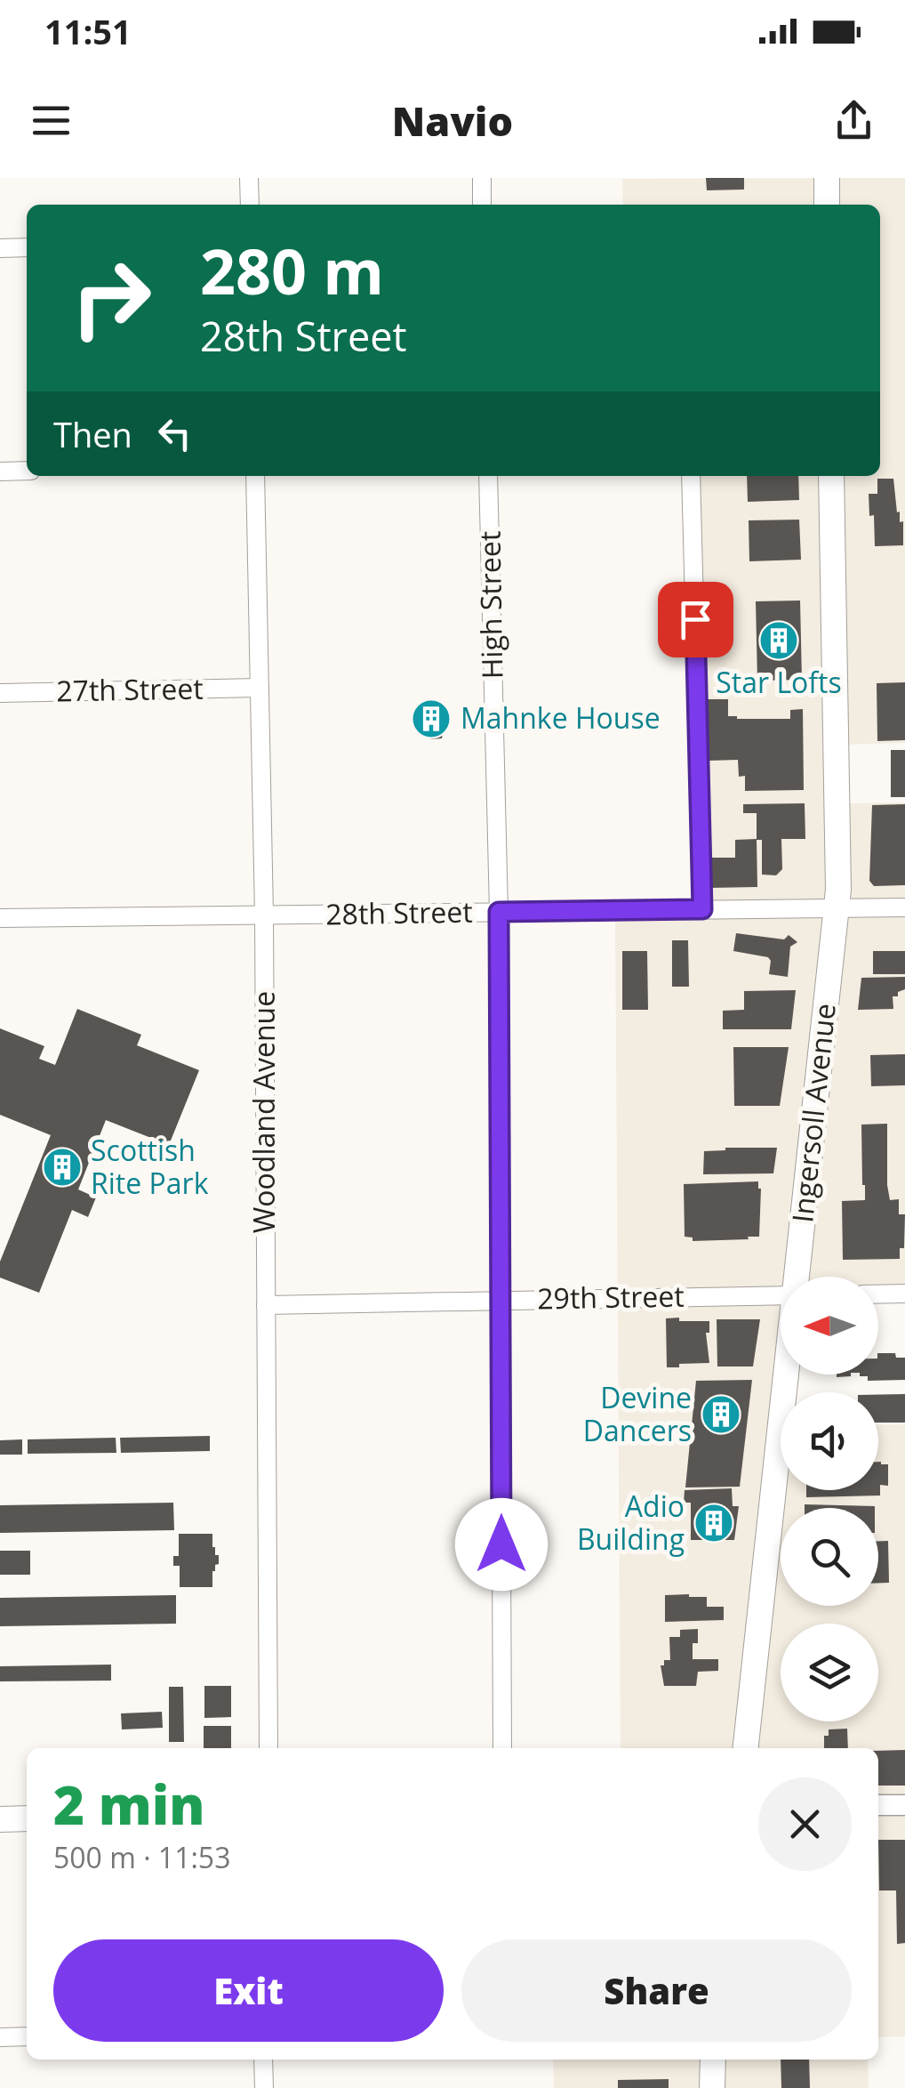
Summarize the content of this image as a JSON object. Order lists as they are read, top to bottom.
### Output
{
  "streets": {
    "main road": ["Ingersoll Avenue"],
    "street": [
      "High Street",
      "27th Street",
      "28th Street",
      "Woodland Avenue",
      "29th Street"
    ]
  },
  "crossings": [
    ["High Street", "28th Street"],
    ["High Street", "29th Street"],
    ["27th Street", "Woodland Avenue"],
    ["28th Street", "Woodland Avenue"],
    ["28th Street", "Ingersoll Avenue"],
    ["Woodland Avenue", "29th Street"]
  ],
  "places": {
    "building": [
      "Star Lofts",
      "Mahnke House",
      "Scottish Rite Park",
      "Devine Dancers",
      "Adio Building"
    ]
  },
  "north": "left",
  "page": {
    "status": "11:51",
    "header": "Navio",
    "turn": ["280 m", "28th Street"],
    "then": "Then",
    "heading": ["2 min", "500 m · 11:53"],
    "buttons": ["Exit", "Share"]
  }
}
